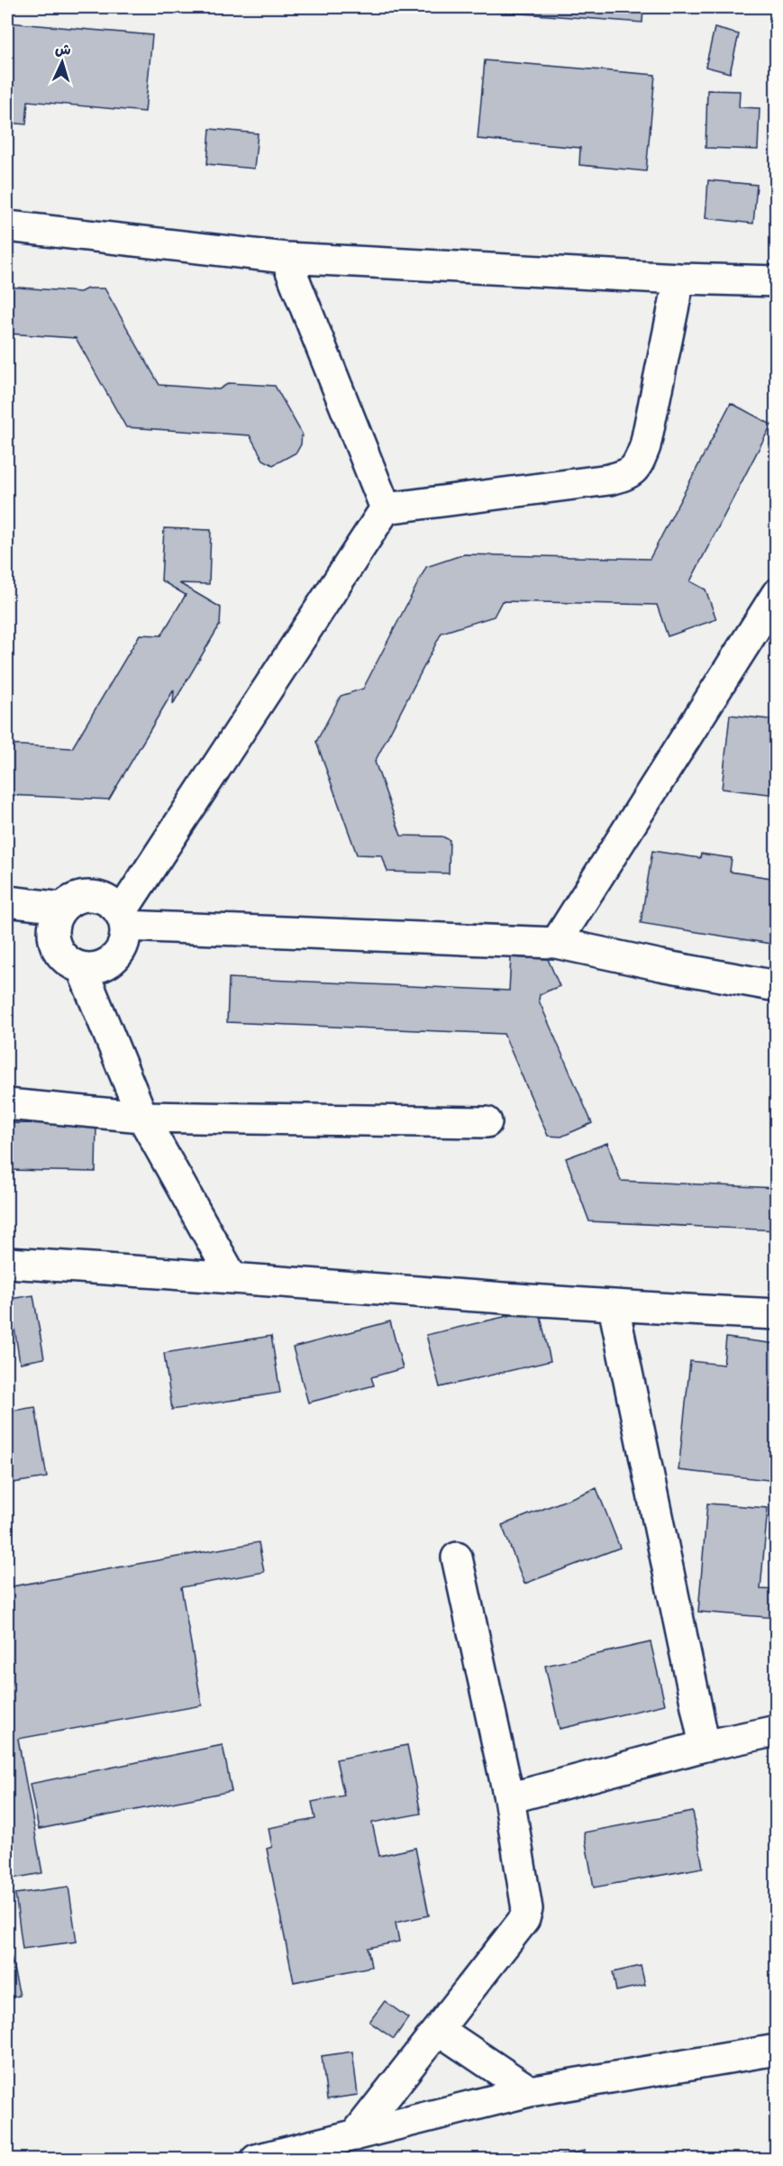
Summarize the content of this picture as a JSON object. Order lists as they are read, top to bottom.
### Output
{
  "north": "top"
}
